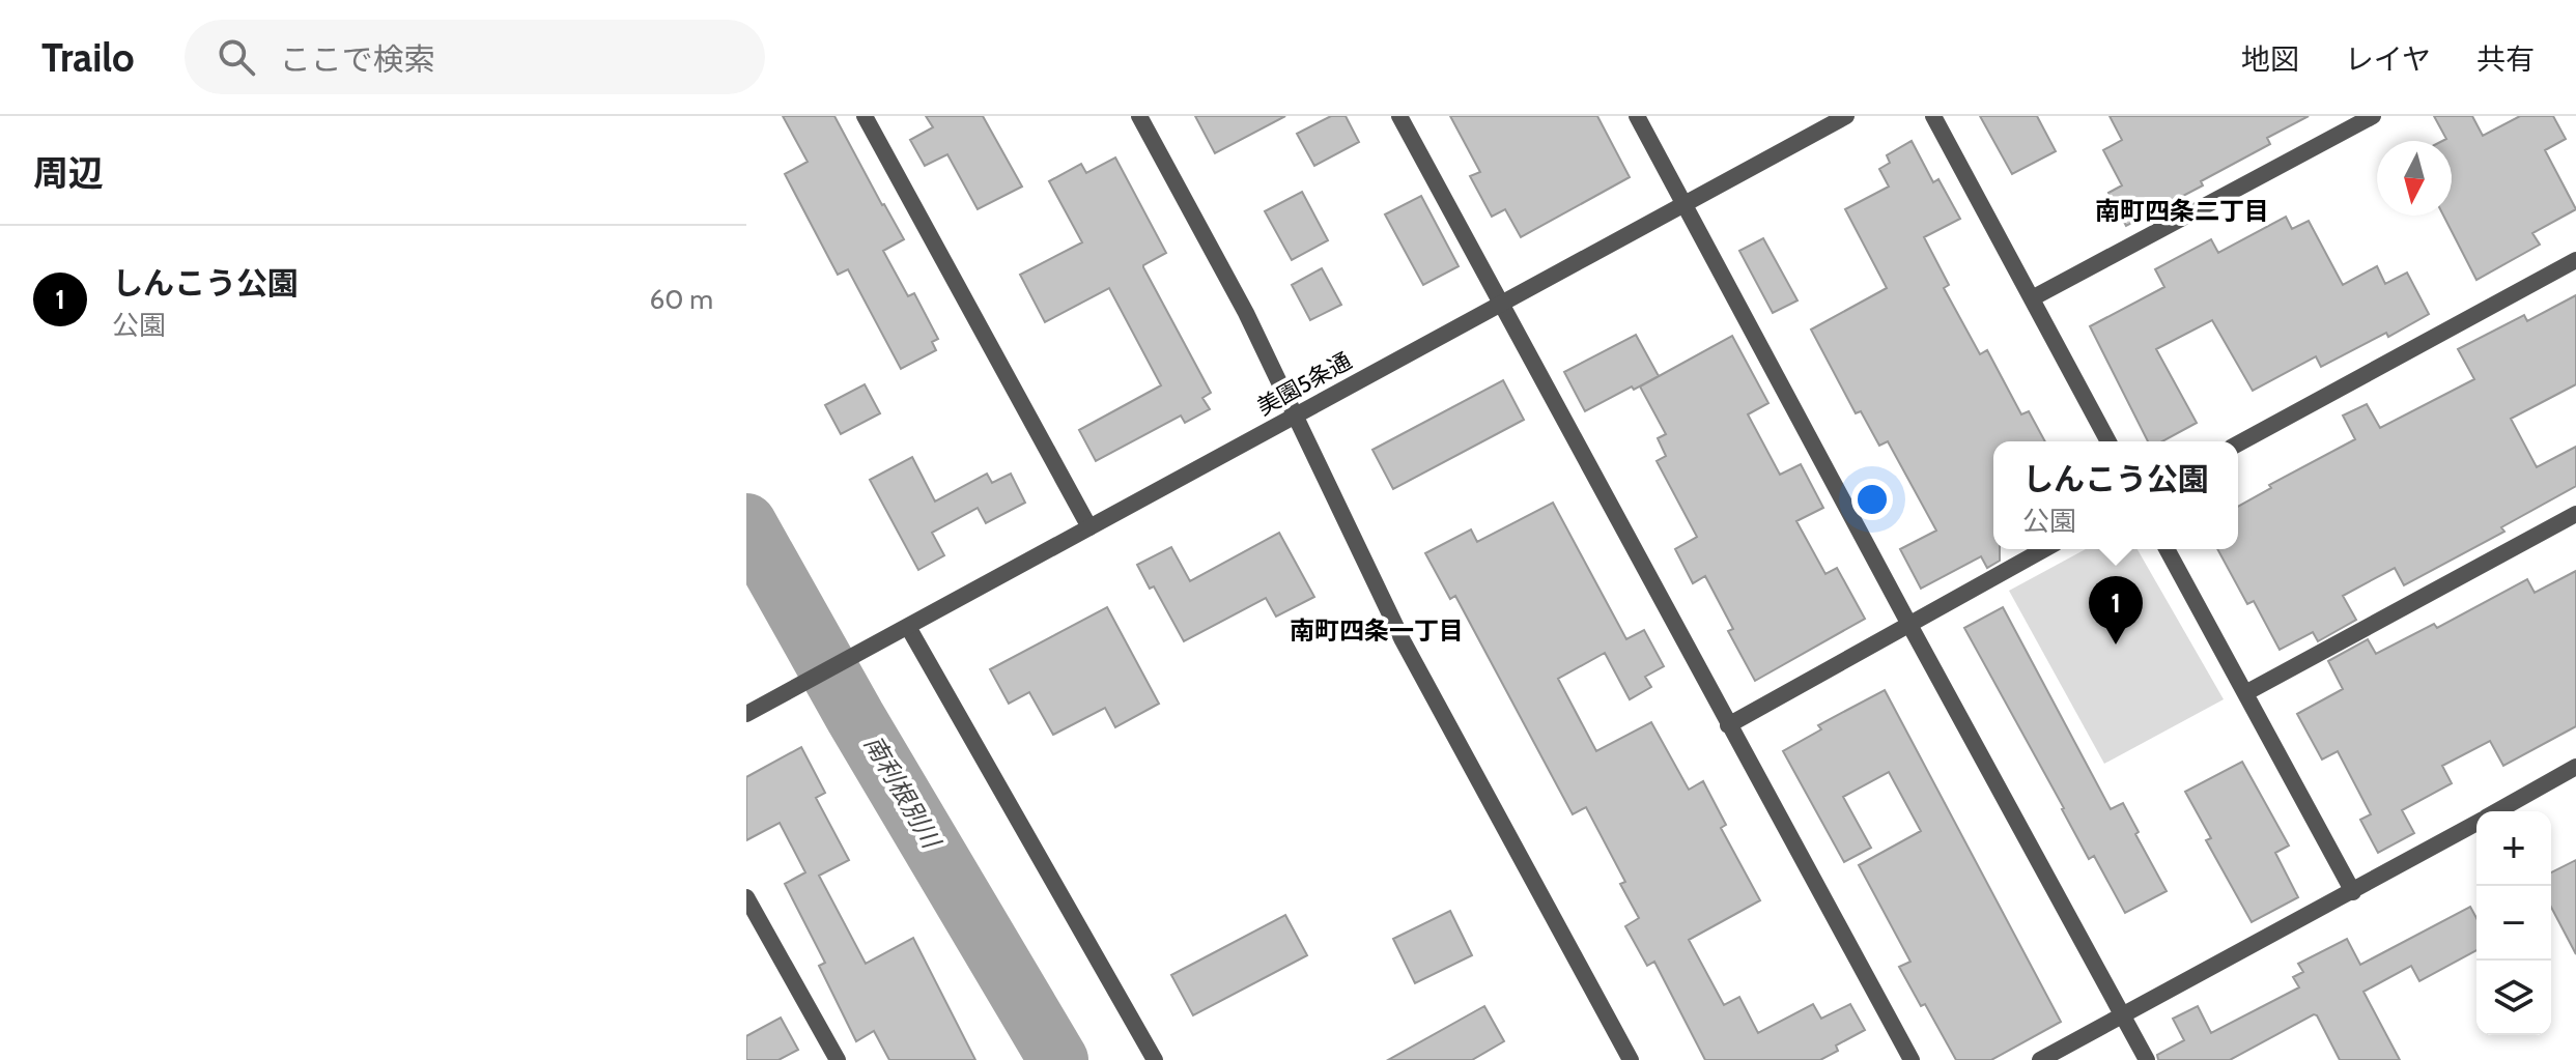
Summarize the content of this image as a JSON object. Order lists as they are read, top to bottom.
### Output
{
  "streets": {
    "street": ["美園5条通"]
  },
  "districts": ["南町四条二丁目", "南町四条一丁目"],
  "water": ["南利根別川"],
  "north": "bottom",
  "page": {
    "header": "Trailo",
    "search": "ここで検索",
    "nav": ["地図", "レイヤ", "共有"],
    "heading": "周辺",
    "list": [
      {
        "mark": "1",
        "name": "しんこう公園",
        "note": "公園",
        "value": "60 m"
      }
    ],
    "popup": ["しんこう公園", "公園"],
    "pins": "1",
    "map_buttons": ["+", "−"]
  }
}
